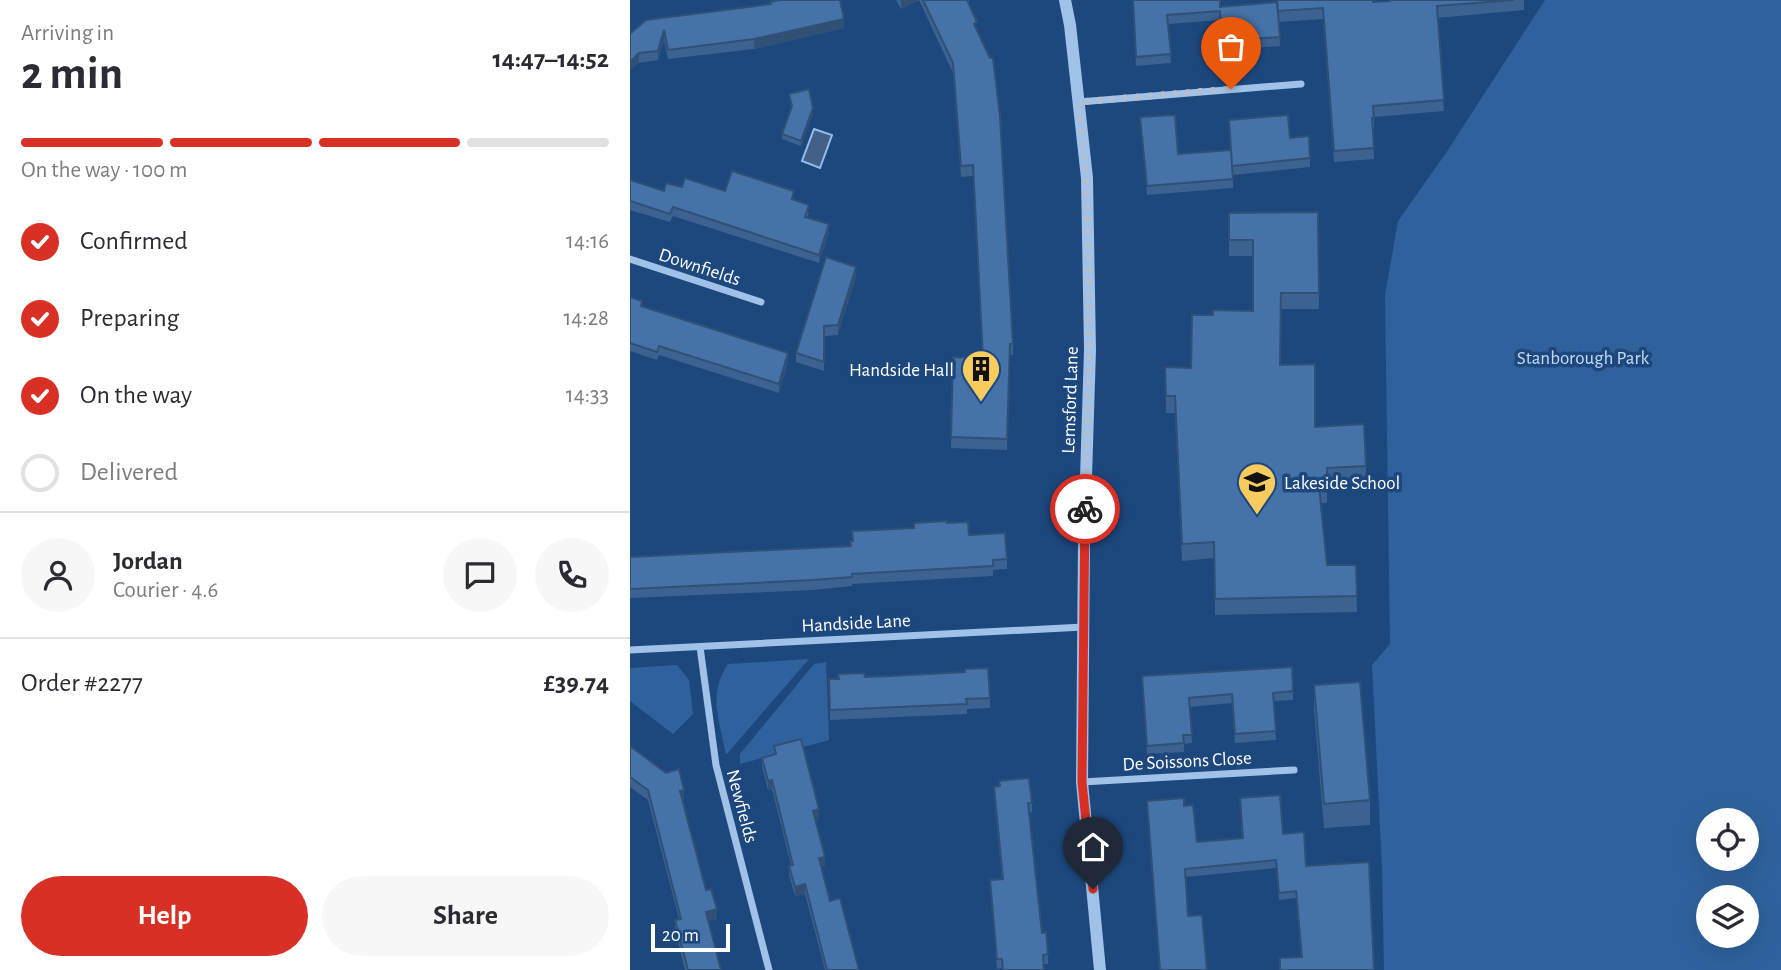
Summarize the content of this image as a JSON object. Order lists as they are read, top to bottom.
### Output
{
  "streets": {
    "street": [
      "Downfields",
      "Lemsford Lane",
      "Handside Lane",
      "De Soissons Close",
      "Newfields"
    ]
  },
  "crossings": [
    ["Lemsford Lane", "Handside Lane"],
    ["Lemsford Lane", "De Soissons Close"],
    ["Handside Lane", "Newfields"]
  ],
  "parks": ["Stanborough Park"],
  "places": {
    "building": ["Handside Hall"],
    "school or university": ["Lakeside School"]
  },
  "scale_bar": "20 m",
  "page": {
    "heading": ["2 min", "Arriving in", "14:47–14:52"],
    "panel": [
      "Jordan",
      "Courier · 4.6",
      "Order #2277",
      "£39.74"
    ],
    "bar": "On the way · 100 m",
    "list": [
      ["Confirmed", "14:16"],
      ["Preparing", "14:28"],
      ["On the way", "14:33"],
      "Delivered"
    ],
    "buttons": ["Help", "Share"],
    "scale": "20 m"
  }
}
